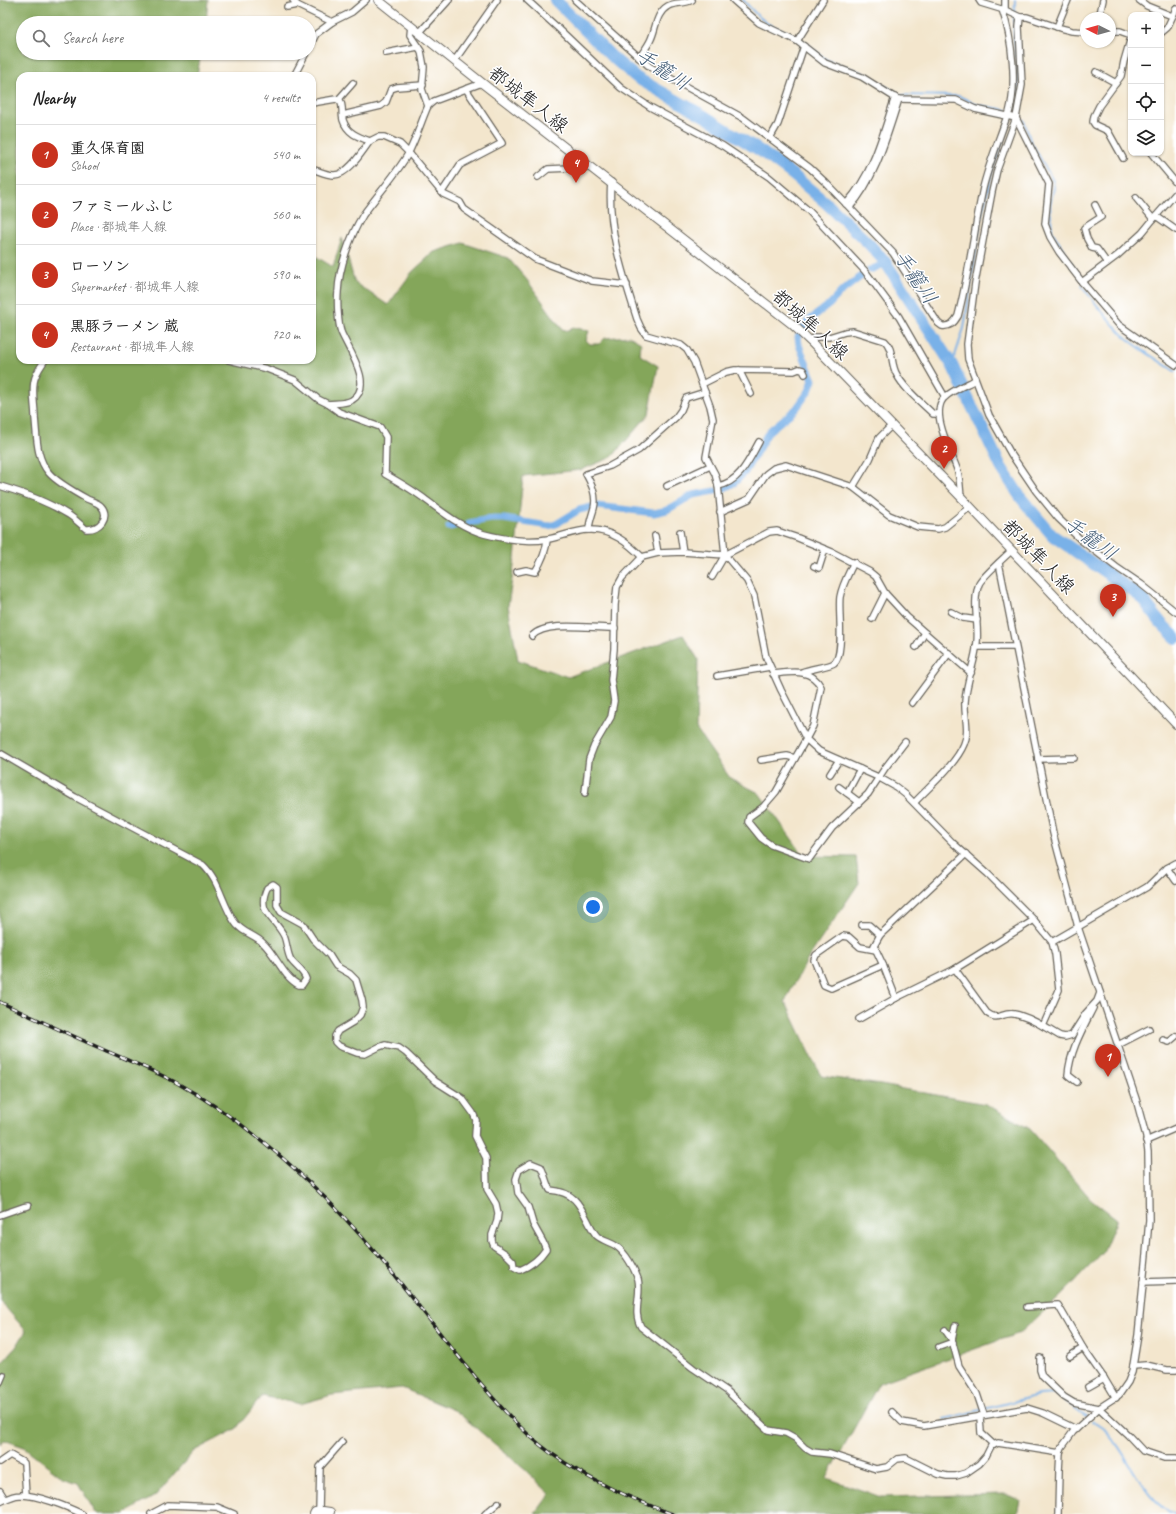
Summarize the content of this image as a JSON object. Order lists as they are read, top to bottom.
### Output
{
  "streets": {
    "main road": ["都城隼人線"]
  },
  "water": ["手籠川"],
  "north": "left",
  "page": {
    "map_buttons": ["+", "−"],
    "search": "Search here",
    "heading": ["Nearby", "4 results"],
    "list": [
      {
        "mark": "1",
        "name": "重久保育園",
        "note": "School",
        "value": "540 m"
      },
      {
        "mark": "2",
        "name": "ファミールふじ",
        "note": "Place · 都城隼人線",
        "value": "560 m"
      },
      {
        "mark": "3",
        "name": "ローソン",
        "note": "Supermarket · 都城隼人線",
        "value": "590 m"
      },
      {
        "mark": "4",
        "name": "黒豚ラーメン 蔵",
        "note": "Restaurant · 都城隼人線",
        "value": "720 m"
      }
    ],
    "pins": [
      "4",
      "2",
      "3",
      "1"
    ]
  }
}
